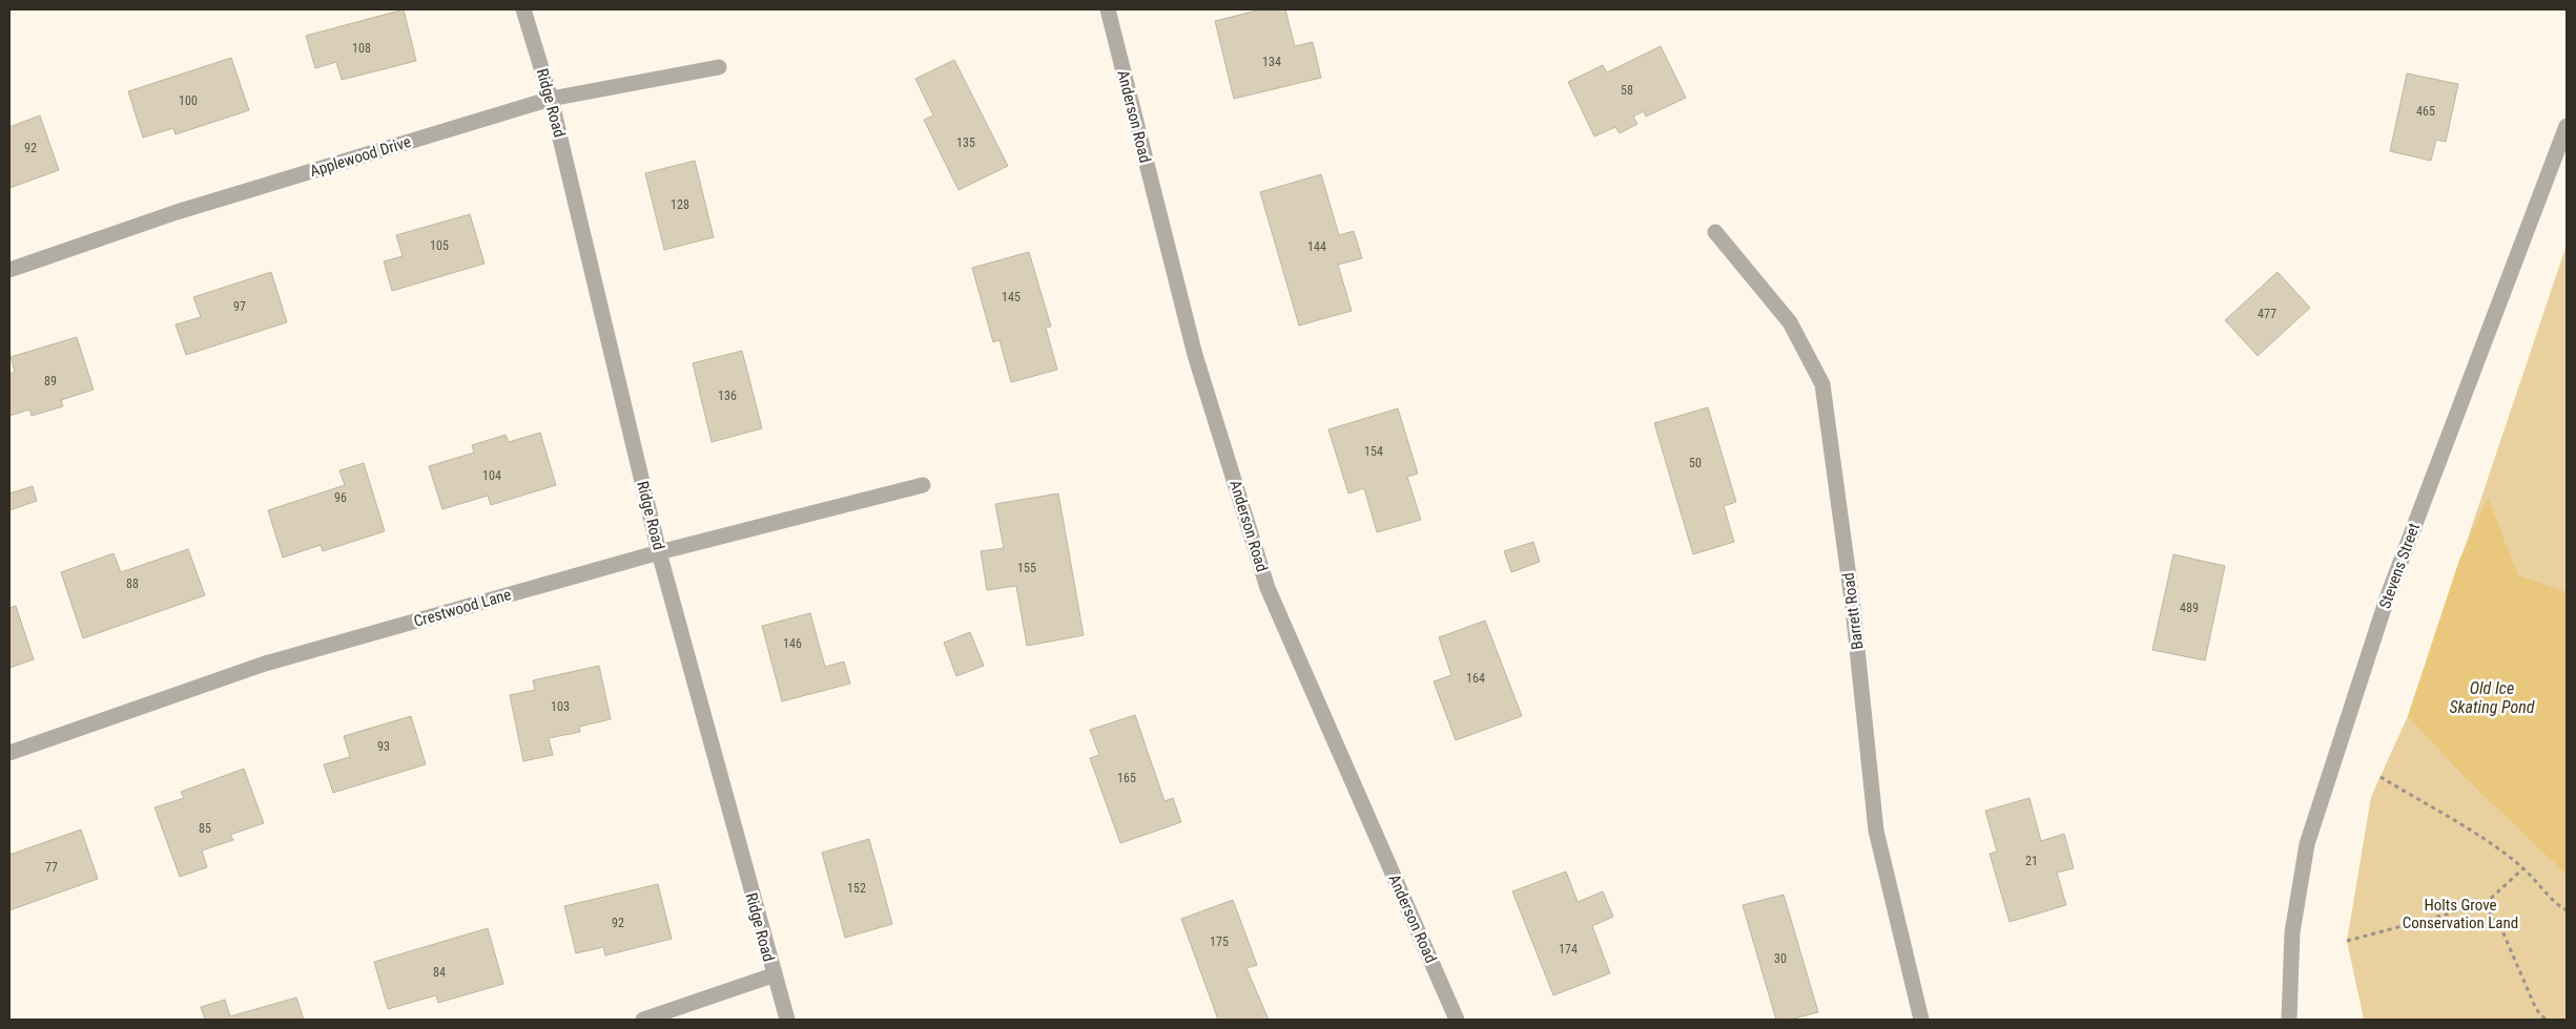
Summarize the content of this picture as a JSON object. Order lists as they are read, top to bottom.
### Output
{
  "streets": {
    "street": [
      "Ridge Road",
      "Anderson Road",
      "Applewood Drive",
      "Stevens Street",
      "Crestwood Lane",
      "Barrett Road"
    ]
  },
  "crossings": [
    ["Ridge Road", "Applewood Drive"],
    ["Ridge Road", "Crestwood Lane"]
  ],
  "water": ["Old Ice Skating Pond"],
  "parks": ["Holts Grove Conservation Land"],
  "house_numbers": [
    "108",
    "134",
    "58",
    "100",
    "465",
    "135",
    "92",
    "128",
    "105",
    "144",
    "145",
    "97",
    "477",
    "89",
    "136",
    "154",
    "50",
    "104",
    "96",
    "155",
    "88",
    "489",
    "146",
    "164",
    "103",
    "93",
    "165",
    "85",
    "21",
    "77",
    "152",
    "92",
    "175",
    "174",
    "30",
    "84"
  ]
}
